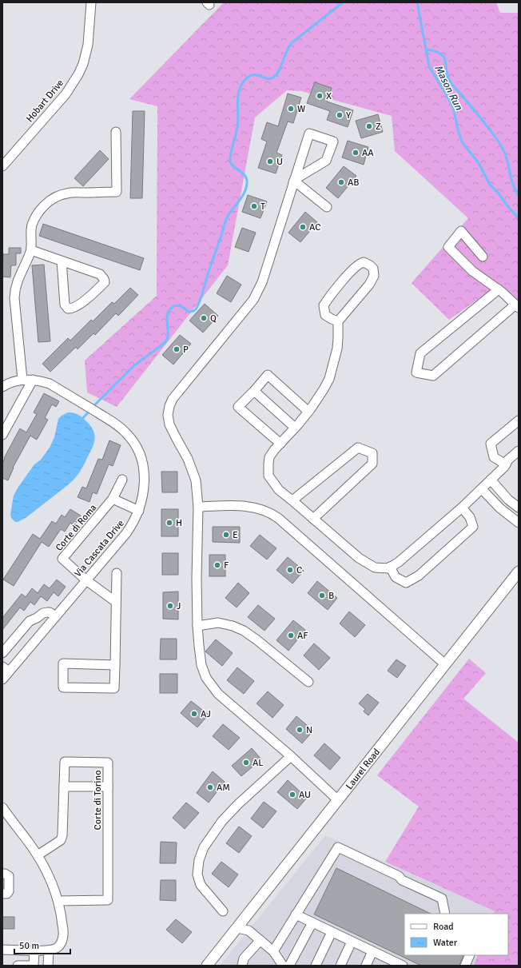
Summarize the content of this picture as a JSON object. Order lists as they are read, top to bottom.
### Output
{
  "streets": {
    "main road": ["Laurel Road"],
    "street": [
      "Hobart Drive",
      "Corte di Roma",
      "Via Cascata Drive",
      "Corte di Torino"
    ]
  },
  "crossings": [
    ["Corte di Roma", "Via Cascata Drive"]
  ],
  "water": ["Mason Run"],
  "places": [
    "X",
    "W",
    "Y",
    "Z",
    "AA",
    "U",
    "AB",
    "T",
    "AC",
    "Q",
    "P",
    "H",
    "E",
    "F",
    "C",
    "B",
    "J",
    "AF",
    "AJ",
    "N",
    "AL",
    "AM",
    "AU"
  ],
  "legend": ["Road", "Water"],
  "scale_bar": "50 m"
}
